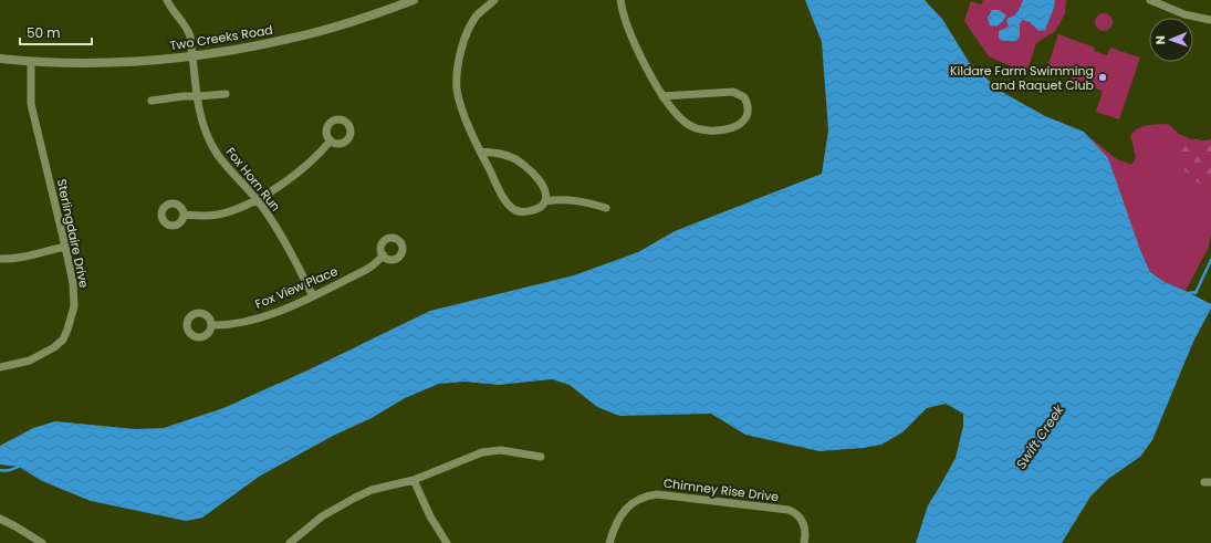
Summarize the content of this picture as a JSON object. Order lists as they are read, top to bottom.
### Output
{
  "streets": {
    "street": [
      "Two Creeks Road",
      "Fox Horn Run",
      "Sterlingdaire Drive",
      "Fox View Place",
      "Chimney Rise Drive"
    ]
  },
  "crossings": [
    ["Two Creeks Road", "Fox Horn Run"],
    ["Two Creeks Road", "Sterlingdaire Drive"],
    ["Fox Horn Run", "Fox View Place"]
  ],
  "water": ["Swift Creek"],
  "places": ["Kildare Farm Swimming and Raquet Club"],
  "scale_bar": "50 m",
  "north": "left"
}
